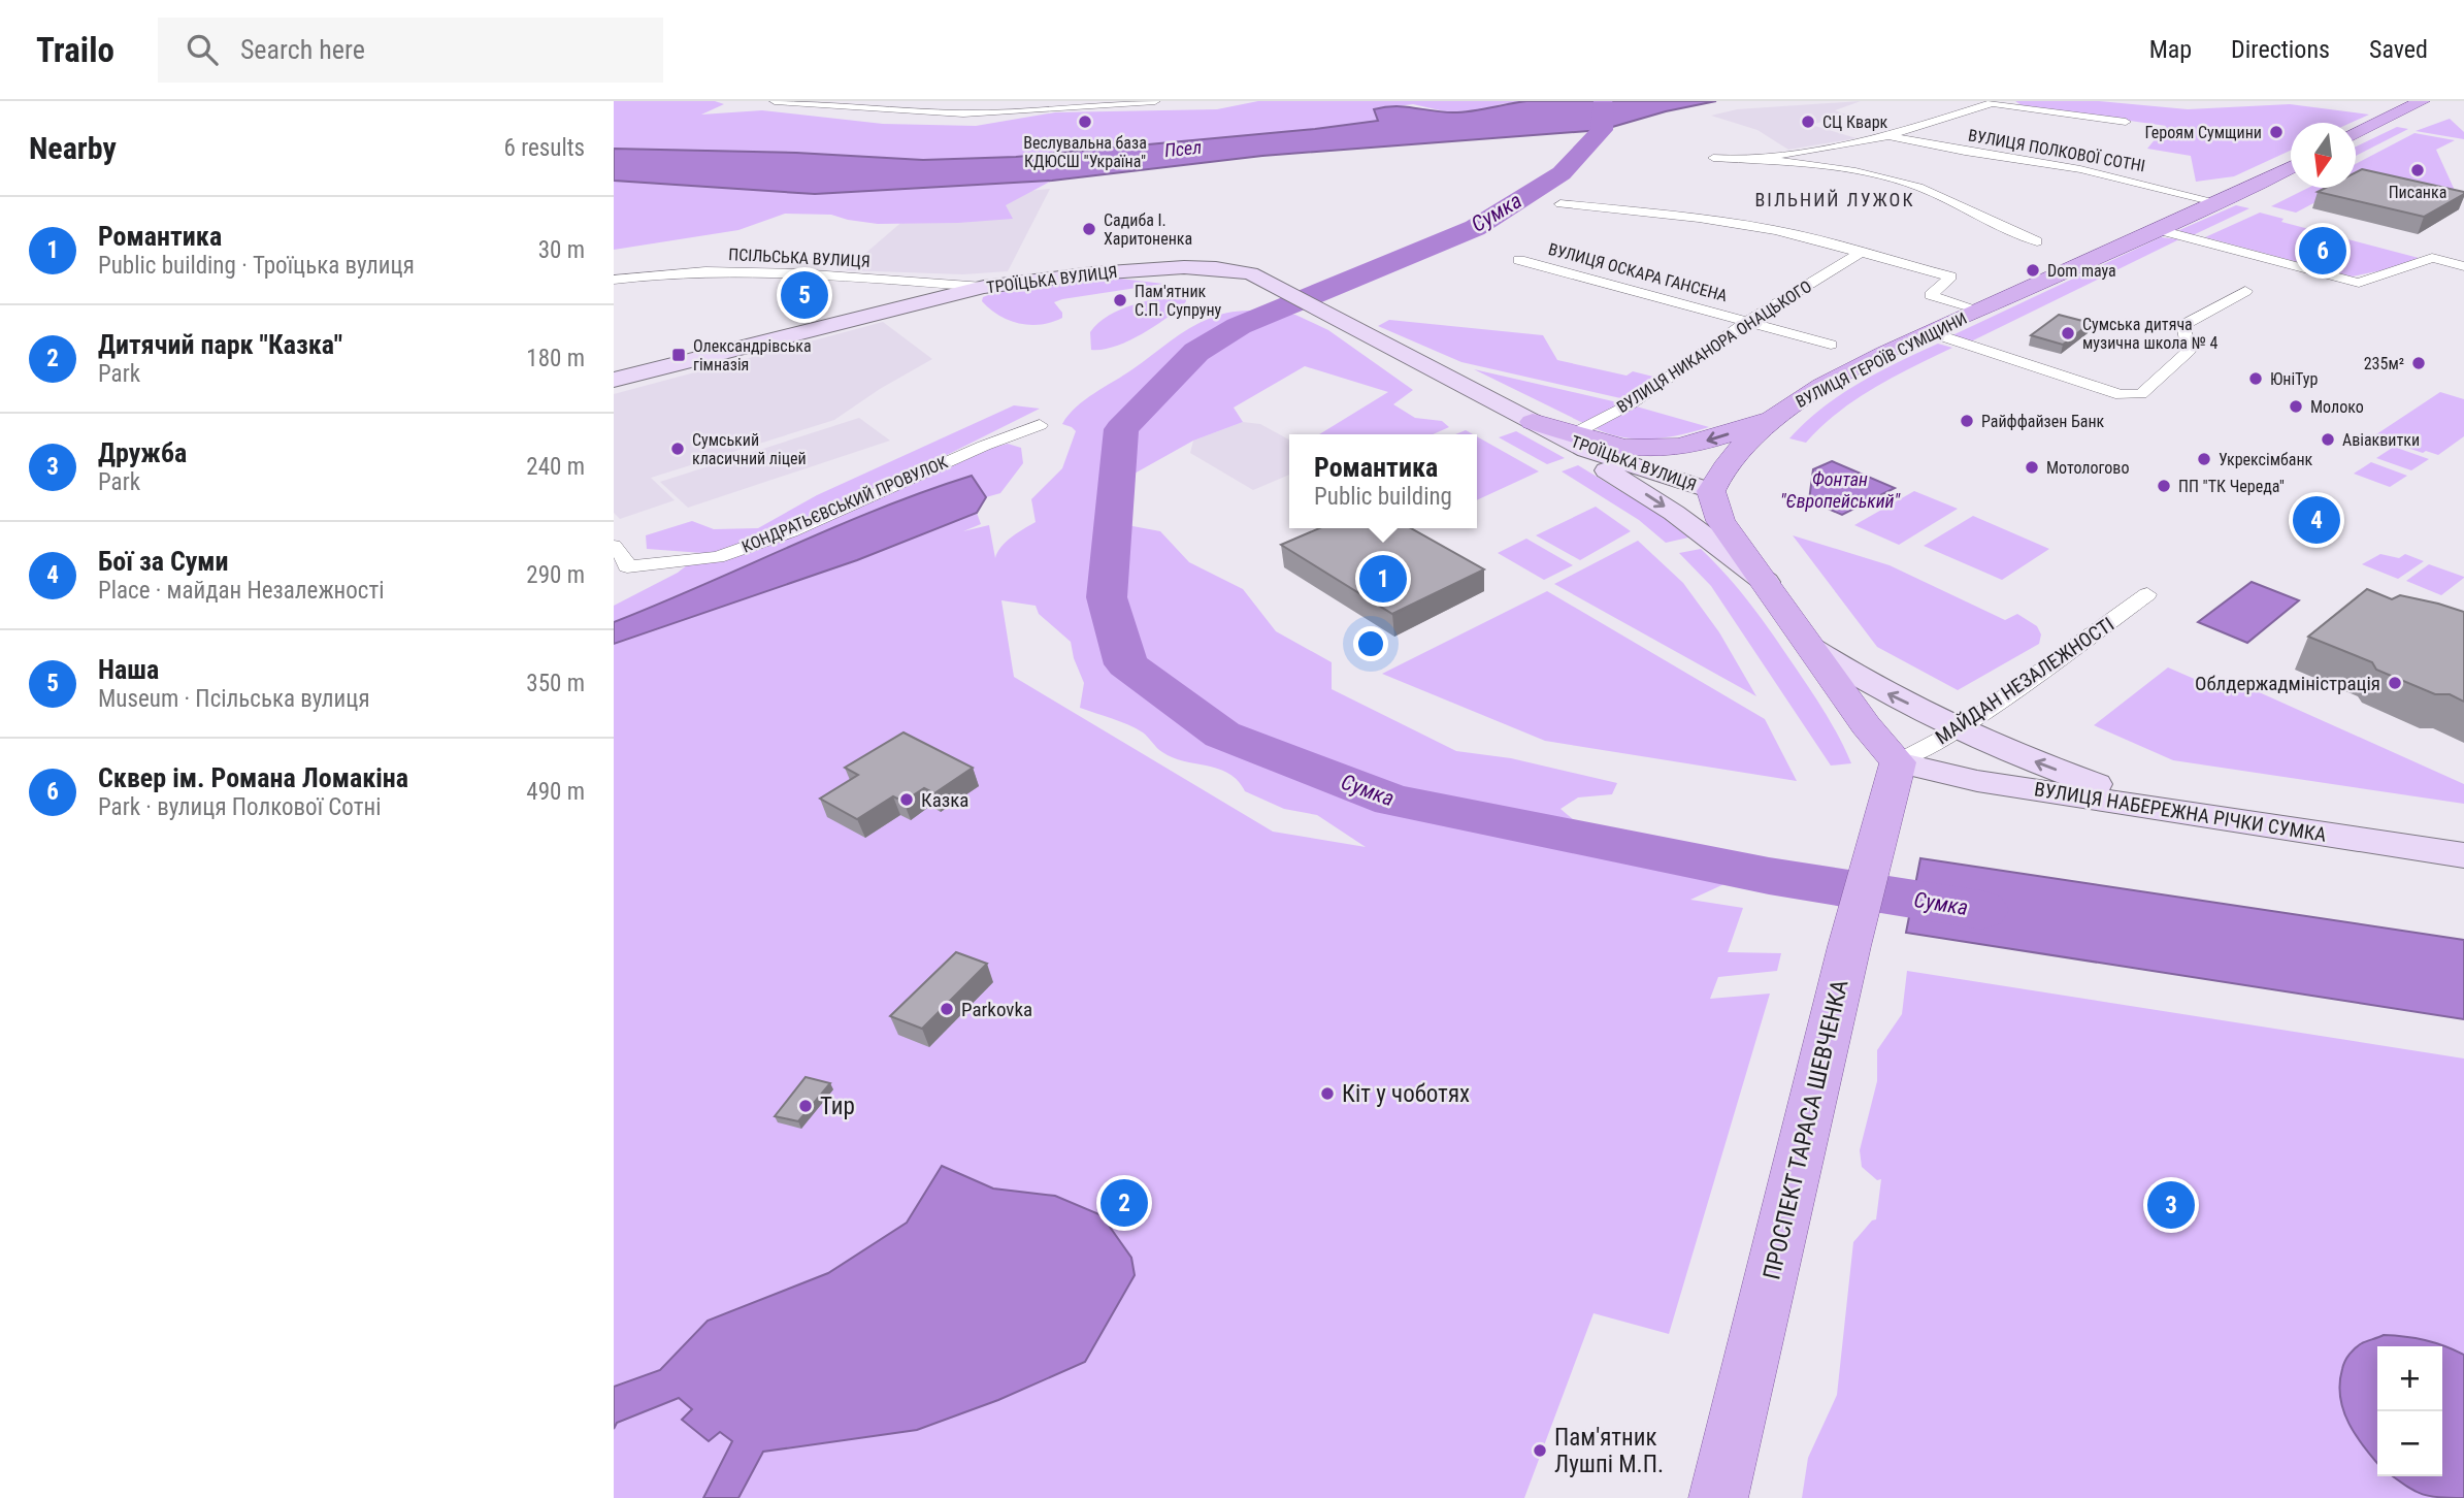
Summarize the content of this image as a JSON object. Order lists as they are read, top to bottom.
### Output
{
  "streets": {
    "main road": [
      "ТРОЇЦЬКА ВУЛИЦЯ",
      "ВУЛИЦЯ ГЕРОЇВ СУМЩИНИ",
      "ВУЛИЦЯ НАБЕРЕЖНА РІЧКИ СУМКА",
      "ПРОСПЕКТ ТАРАСА ШЕВЧЕНКА"
    ],
    "street": [
      "ВУЛИЦЯ ПОЛКОВОЇ СОТНІ",
      "ПСІЛЬСЬКА ВУЛИЦЯ",
      "ВУЛИЦЯ ОСКАРА ГАНСЕНА",
      "ВУЛИЦЯ НИКАНОРА ОНАЦЬКОГО",
      "КОНДРАТЬЄВСЬКИЙ ПРОВУЛОК",
      "МАЙДАН НЕЗАЛЕЖНОСТІ"
    ]
  },
  "crossings": [
    ["ВУЛИЦЯ ПОЛКОВОЇ СОТНІ", "ВУЛИЦЯ ГЕРОЇВ СУМЩИНИ"],
    ["ПСІЛЬСЬКА ВУЛИЦЯ", "ТРОЇЦЬКА ВУЛИЦЯ"],
    ["ВУЛИЦЯ ОСКАРА ГАНСЕНА", "ВУЛИЦЯ НИКАНОРА ОНАЦЬКОГО"],
    ["ТРОЇЦЬКА ВУЛИЦЯ", "ВУЛИЦЯ НИКАНОРА ОНАЦЬКОГО"],
    ["ТРОЇЦЬКА ВУЛИЦЯ", "ВУЛИЦЯ ГЕРОЇВ СУМЩИНИ"],
    ["МАЙДАН НЕЗАЛЕЖНОСТІ", "ВУЛИЦЯ НАБЕРЕЖНА РІЧКИ СУМКА"],
    ["МАЙДАН НЕЗАЛЕЖНОСТІ", "ПРОСПЕКТ ТАРАСА ШЕВЧЕНКА"],
    ["ВУЛИЦЯ НАБЕРЕЖНА РІЧКИ СУМКА", "ПРОСПЕКТ ТАРАСА ШЕВЧЕНКА"]
  ],
  "districts": ["ВІЛЬНИЙ ЛУЖОК"],
  "water": ["Псел", "Сумка", "Фонтан \"Європейський\""],
  "places": {
    "other": [
      "Веслувальна база КДЮСШ \"Україна\"",
      "СЦ Кварк",
      "Героям Сумщини",
      "Писанка",
      "Садиба І. Харитоненка",
      "Dom maya",
      "Пам'ятник С.П. Супруну",
      "Сумська дитяча музична школа № 4",
      "235м²",
      "ЮніТур",
      "Молоко",
      "Райффайзен Банк",
      "Авіаквитки",
      "Сумський класичний ліцей",
      "Укрексімбанк",
      "Мотологово",
      "ПП \"ТК Череда\"",
      "Облдержадміністрація",
      "Казка",
      "Parkovka",
      "Кіт у чоботях",
      "Тир",
      "Пам'ятник Лушпі М.П."
    ],
    "transit": ["Олександрівська гімназія"]
  },
  "north": "bottom",
  "page": {
    "header": "Trailo",
    "search": "Search here",
    "nav": ["Map", "Directions", "Saved"],
    "heading": ["Nearby", "6 results"],
    "list": [
      {
        "mark": "1",
        "name": "Романтика",
        "note": "Public building · Троїцька вулиця",
        "value": "30 m"
      },
      {
        "mark": "2",
        "name": "Дитячий парк \"Казка\"",
        "note": "Park",
        "value": "180 m"
      },
      {
        "mark": "3",
        "name": "Дружба",
        "note": "Park",
        "value": "240 m"
      },
      {
        "mark": "4",
        "name": "Бої за Суми",
        "note": "Place · майдан Незалежності",
        "value": "290 m"
      },
      {
        "mark": "5",
        "name": "Наша",
        "note": "Museum · Псільська вулиця",
        "value": "350 m"
      },
      {
        "mark": "6",
        "name": "Сквер ім. Романа Ломакіна",
        "note": "Park · вулиця Полкової Сотні",
        "value": "490 m"
      }
    ],
    "pins": [
      "6",
      "5",
      "4",
      "1",
      "2",
      "3"
    ],
    "popup": ["Романтика", "Public building"],
    "map_buttons": ["+", "−"]
  }
}
